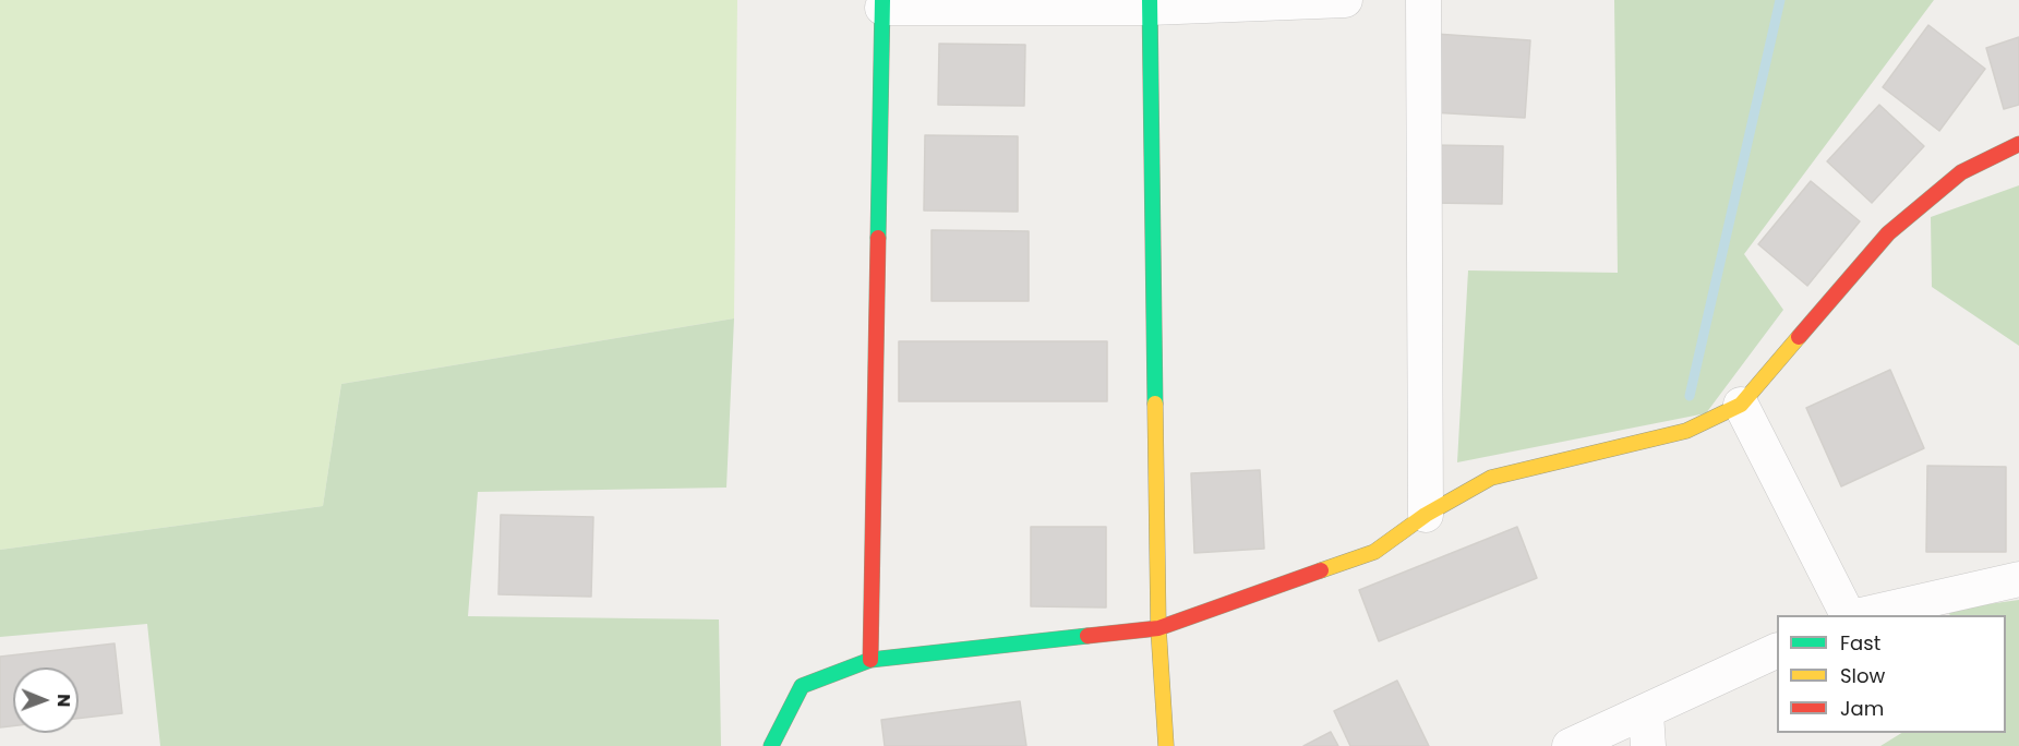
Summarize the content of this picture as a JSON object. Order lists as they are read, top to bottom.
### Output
{
  "legend": ["Fast", "Slow", "Jam"],
  "north": "right"
}
